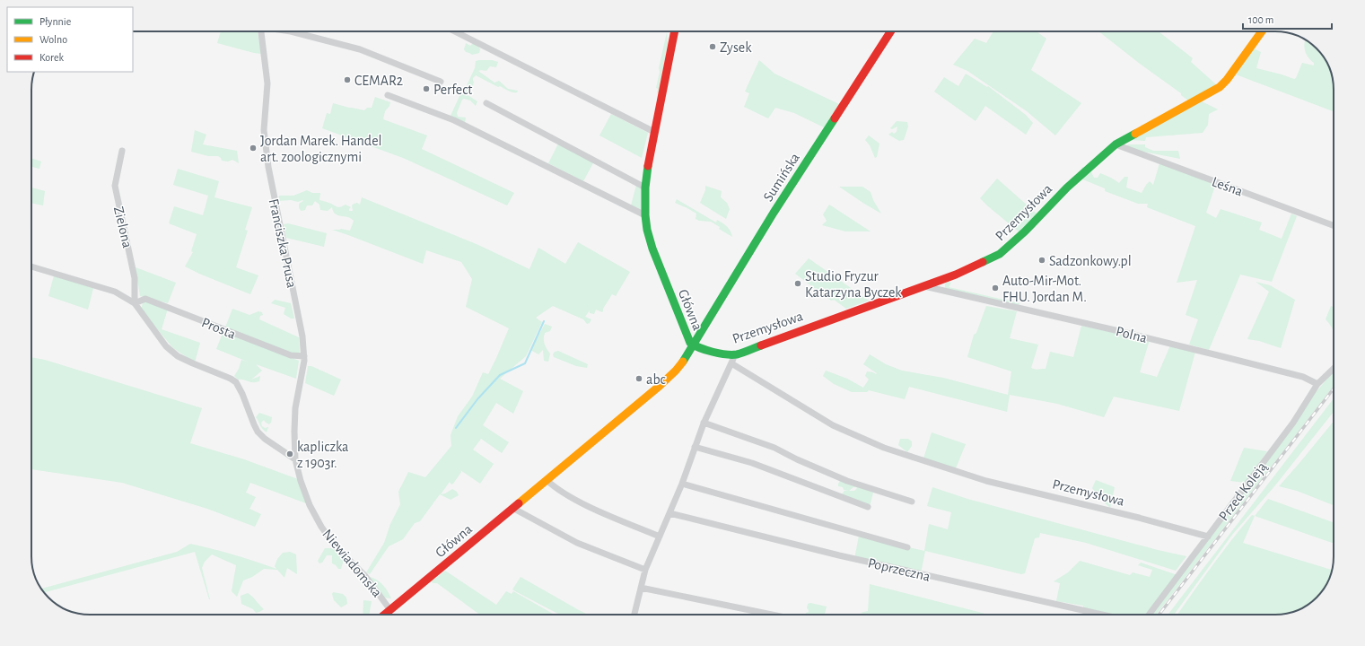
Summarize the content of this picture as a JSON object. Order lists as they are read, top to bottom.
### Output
{
  "streets": {
    "street": [
      "Sumińska",
      "Leśna",
      "Przemysłowa",
      "Zielona",
      "Franciszka Prusa",
      "Główna",
      "Prosta",
      "Polna",
      "Przed Koleją",
      "Niewiadomska",
      "Poprzeczna"
    ]
  },
  "crossings": [
    ["Sumińska", "Przemysłowa"],
    ["Sumińska", "Główna"],
    ["Leśna", "Przemysłowa"],
    ["Przemysłowa", "Główna"],
    ["Przemysłowa", "Polna"],
    ["Przemysłowa", "Przed Koleją"],
    ["Zielona", "Prosta"],
    ["Franciszka Prusa", "Prosta"],
    ["Franciszka Prusa", "Niewiadomska"],
    ["Główna", "Niewiadomska"],
    ["Polna", "Przed Koleją"]
  ],
  "places": [
    "Zysek",
    "CEMAR2",
    "Perfect",
    "Jordan Marek. Handel art. zoologicznymi",
    "Sadzonkowy.pl",
    "Studio Fryzur Katarzyna Byczek",
    "Auto-Mir-Mot. FHU. Jordan M.",
    "abc",
    "kapliczka z 1903r."
  ],
  "legend": ["Płynnie", "Wolno", "Korek"],
  "scale_bar": "100 m"
}
